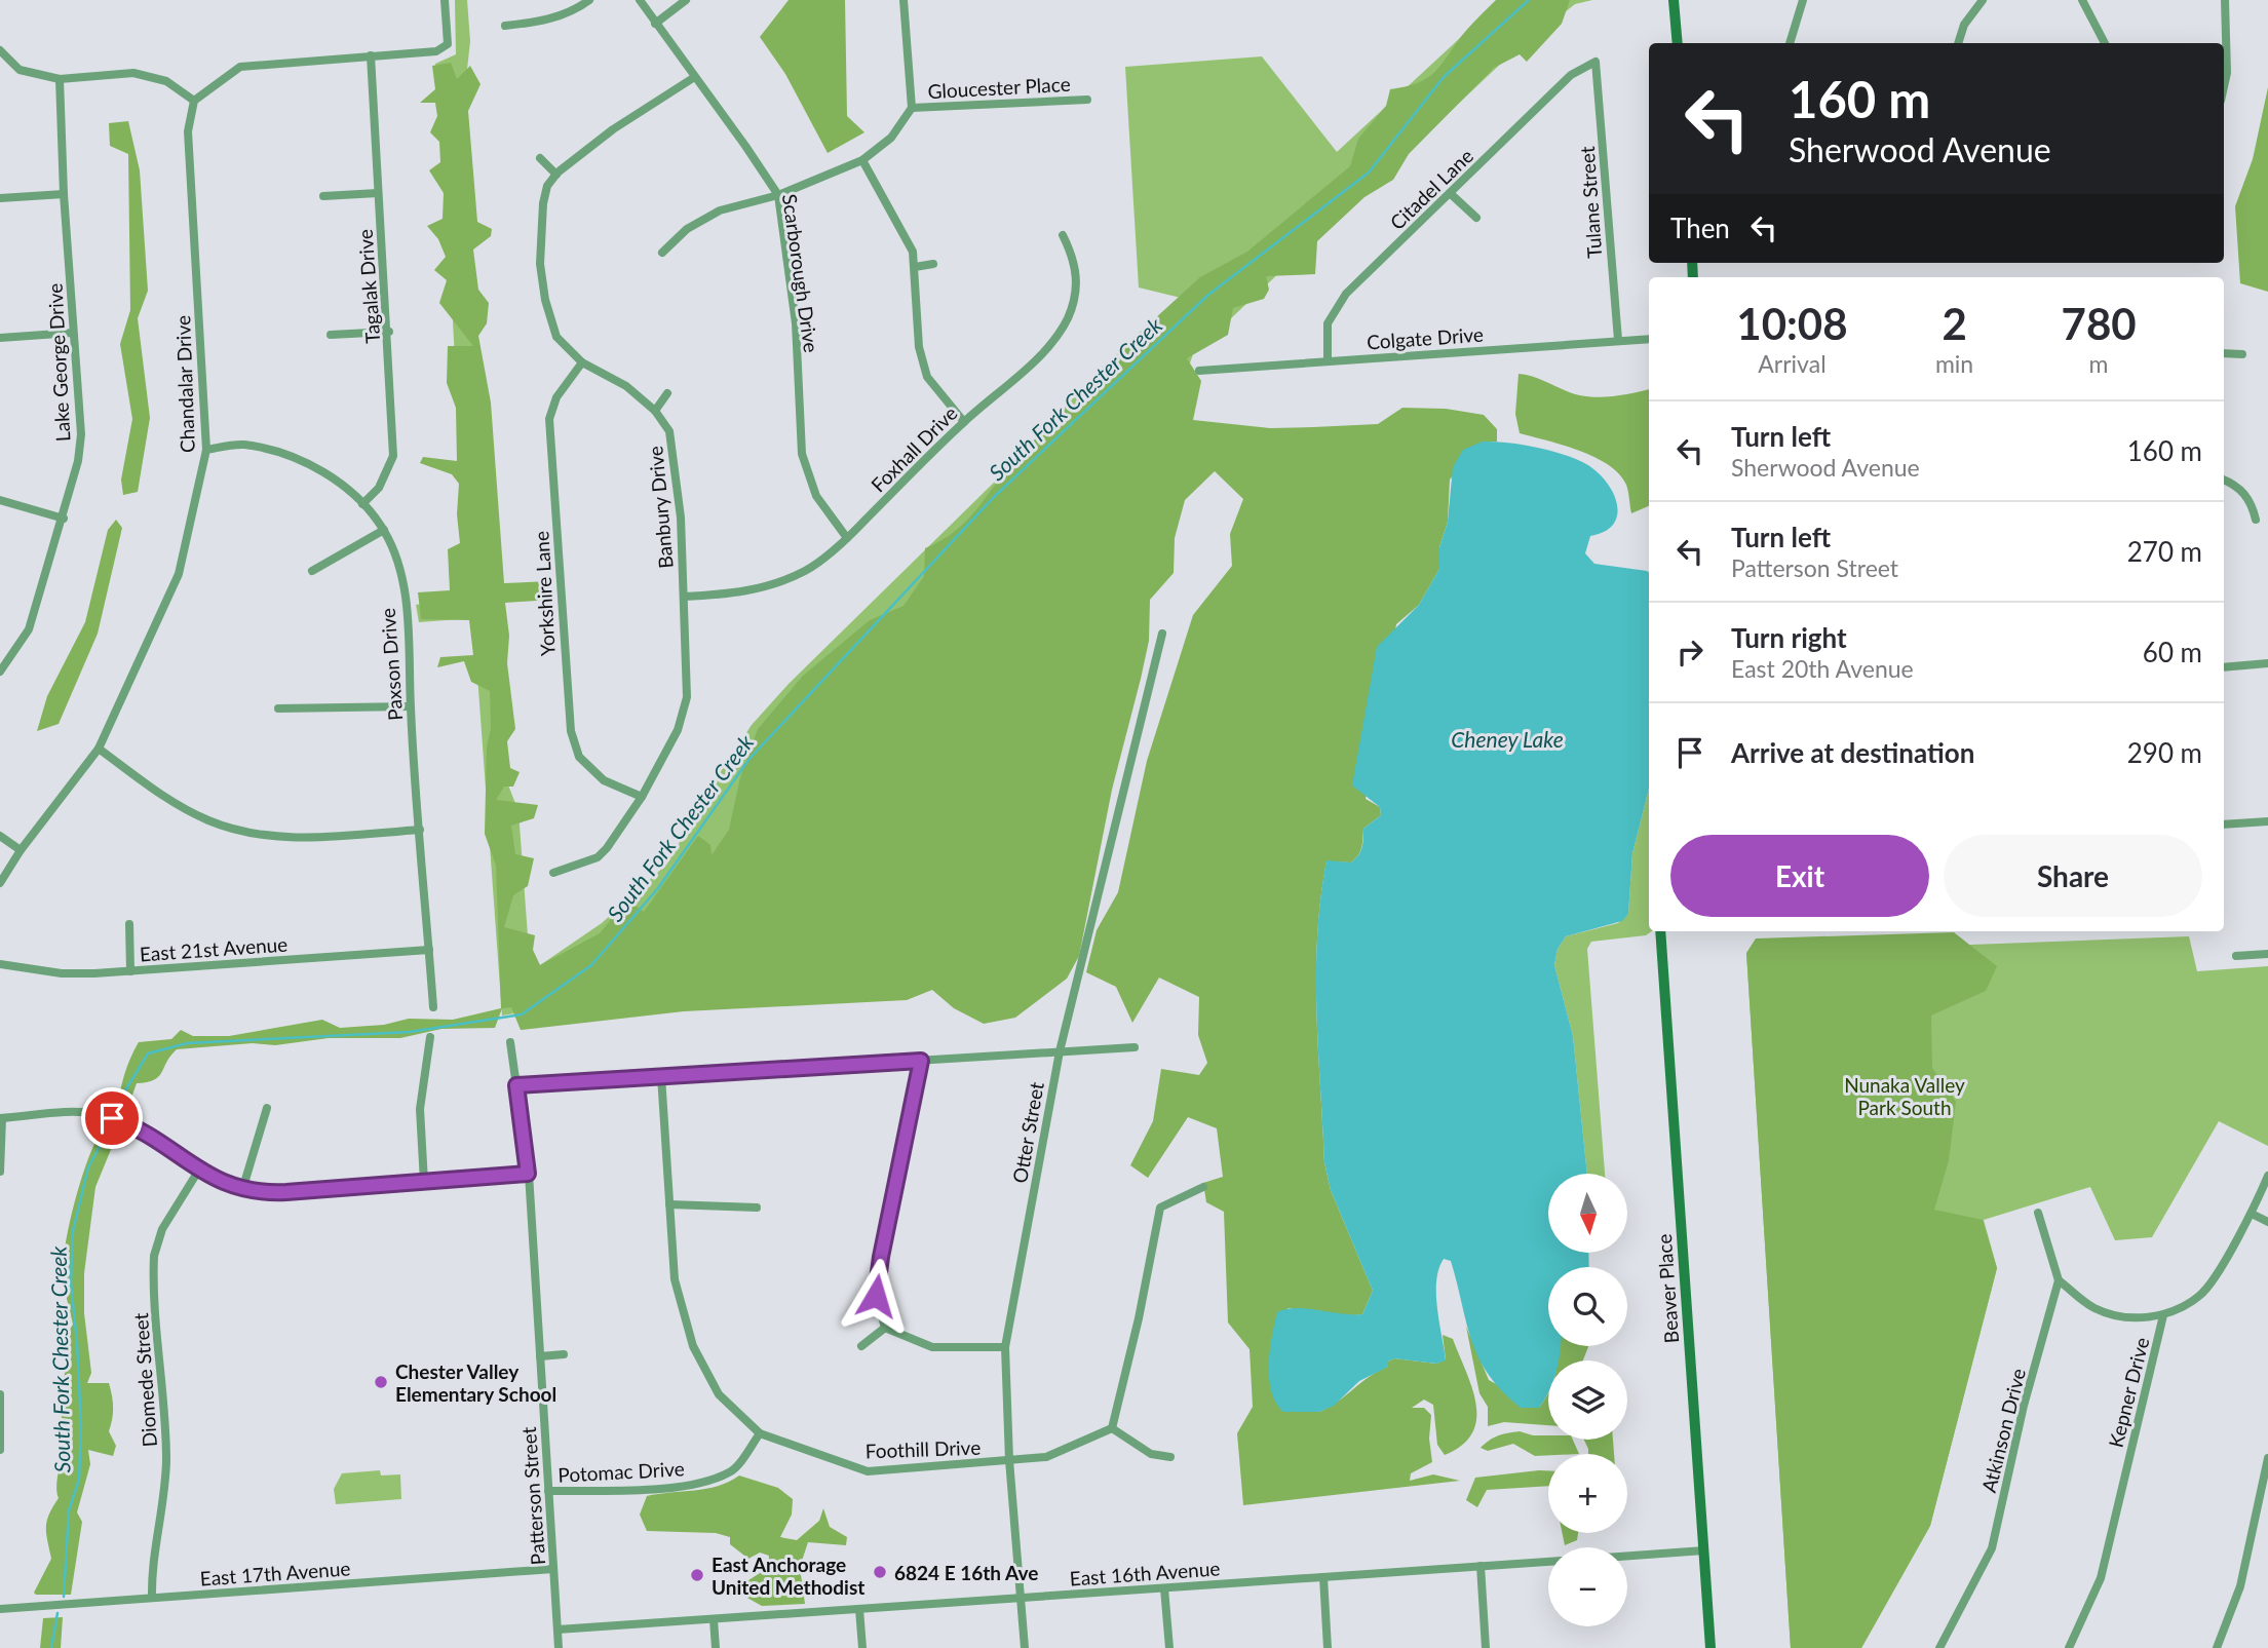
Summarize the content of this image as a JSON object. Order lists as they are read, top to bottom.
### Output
{
  "streets": {
    "street": [
      "Gloucester Place",
      "Citadel Lane",
      "Tulane Street",
      "Scarborough Drive",
      "Tagalak Drive",
      "Colgate Drive",
      "Lake George Drive",
      "Chandalar Drive",
      "Foxhall Drive",
      "Banbury Drive",
      "Yorkshire Lane",
      "Paxson Drive",
      "East 21st Avenue",
      "Otter Street",
      "Beaver Place",
      "Diomede Street",
      "Kepner Drive",
      "Atkinson Drive",
      "Foothill Drive",
      "Potomac Drive",
      "Patterson Street",
      "East 17th Avenue",
      "East 16th Avenue"
    ]
  },
  "crossings": [
    ["Citadel Lane", "Tulane Street"],
    ["Citadel Lane", "Colgate Drive"],
    ["Tulane Street", "Colgate Drive"],
    ["Scarborough Drive", "Foxhall Drive"],
    ["Scarborough Drive", "Banbury Drive"],
    ["Tagalak Drive", "Paxson Drive"],
    ["Chandalar Drive", "Paxson Drive"],
    ["Foxhall Drive", "Banbury Drive"],
    ["Banbury Drive", "Yorkshire Lane"],
    ["Paxson Drive", "East 21st Avenue"],
    ["Otter Street", "Foothill Drive"],
    ["Otter Street", "East 16th Avenue"],
    ["Diomede Street", "East 17th Avenue"],
    ["Foothill Drive", "Potomac Drive"],
    ["Potomac Drive", "Patterson Street"],
    ["Patterson Street", "East 17th Avenue"],
    ["Patterson Street", "East 16th Avenue"]
  ],
  "water": ["South Fork Chester Creek", "Cheney Lake"],
  "parks": ["Nunaka Valley Park South"],
  "places": ["Chester Valley Elementary School", "6824 E 16th Ave", "East Anchorage United Methodist"],
  "north": "bottom",
  "page": {
    "turn": ["160 m", "Sherwood Avenue"],
    "then": "Then",
    "eta": [
      "10:08",
      "Arrival",
      "2",
      "min",
      "780",
      "m"
    ],
    "list": [
      {
        "name": "Turn left",
        "note": "Sherwood Avenue",
        "value": "160 m"
      },
      {
        "name": "Turn left",
        "note": "Patterson Street",
        "value": "270 m"
      },
      {
        "name": "Turn right",
        "note": "East 20th Avenue",
        "value": "60 m"
      },
      {
        "name": "Arrive at destination",
        "value": "290 m"
      }
    ],
    "buttons": ["Exit", "Share"],
    "map_buttons": ["+", "−"]
  }
}
